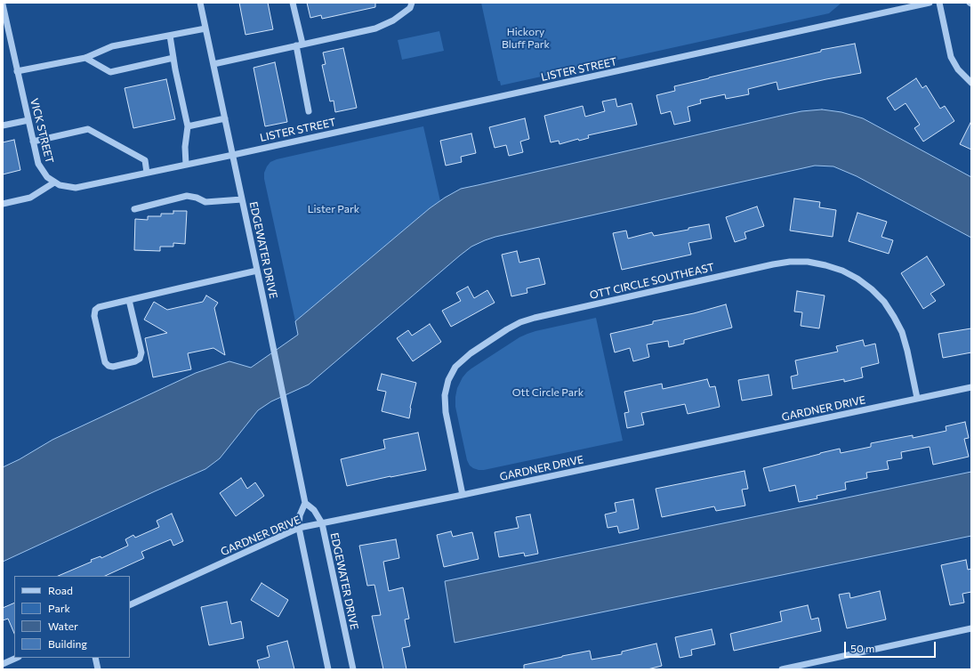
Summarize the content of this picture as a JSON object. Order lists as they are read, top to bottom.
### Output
{
  "streets": {
    "street": [
      "LISTER STREET",
      "VICK STREET",
      "EDGEWATER DRIVE",
      "OTT CIRCLE SOUTHEAST",
      "GARDNER DRIVE"
    ]
  },
  "crossings": [
    ["LISTER STREET", "EDGEWATER DRIVE"],
    ["EDGEWATER DRIVE", "GARDNER DRIVE"],
    ["OTT CIRCLE SOUTHEAST", "GARDNER DRIVE"]
  ],
  "parks": ["Hickory Bluff Park", "Lister Park", "Ott Circle Park"],
  "legend": [
    "Road",
    "Park",
    "Water",
    "Building"
  ],
  "scale_bar": "50 m"
}
